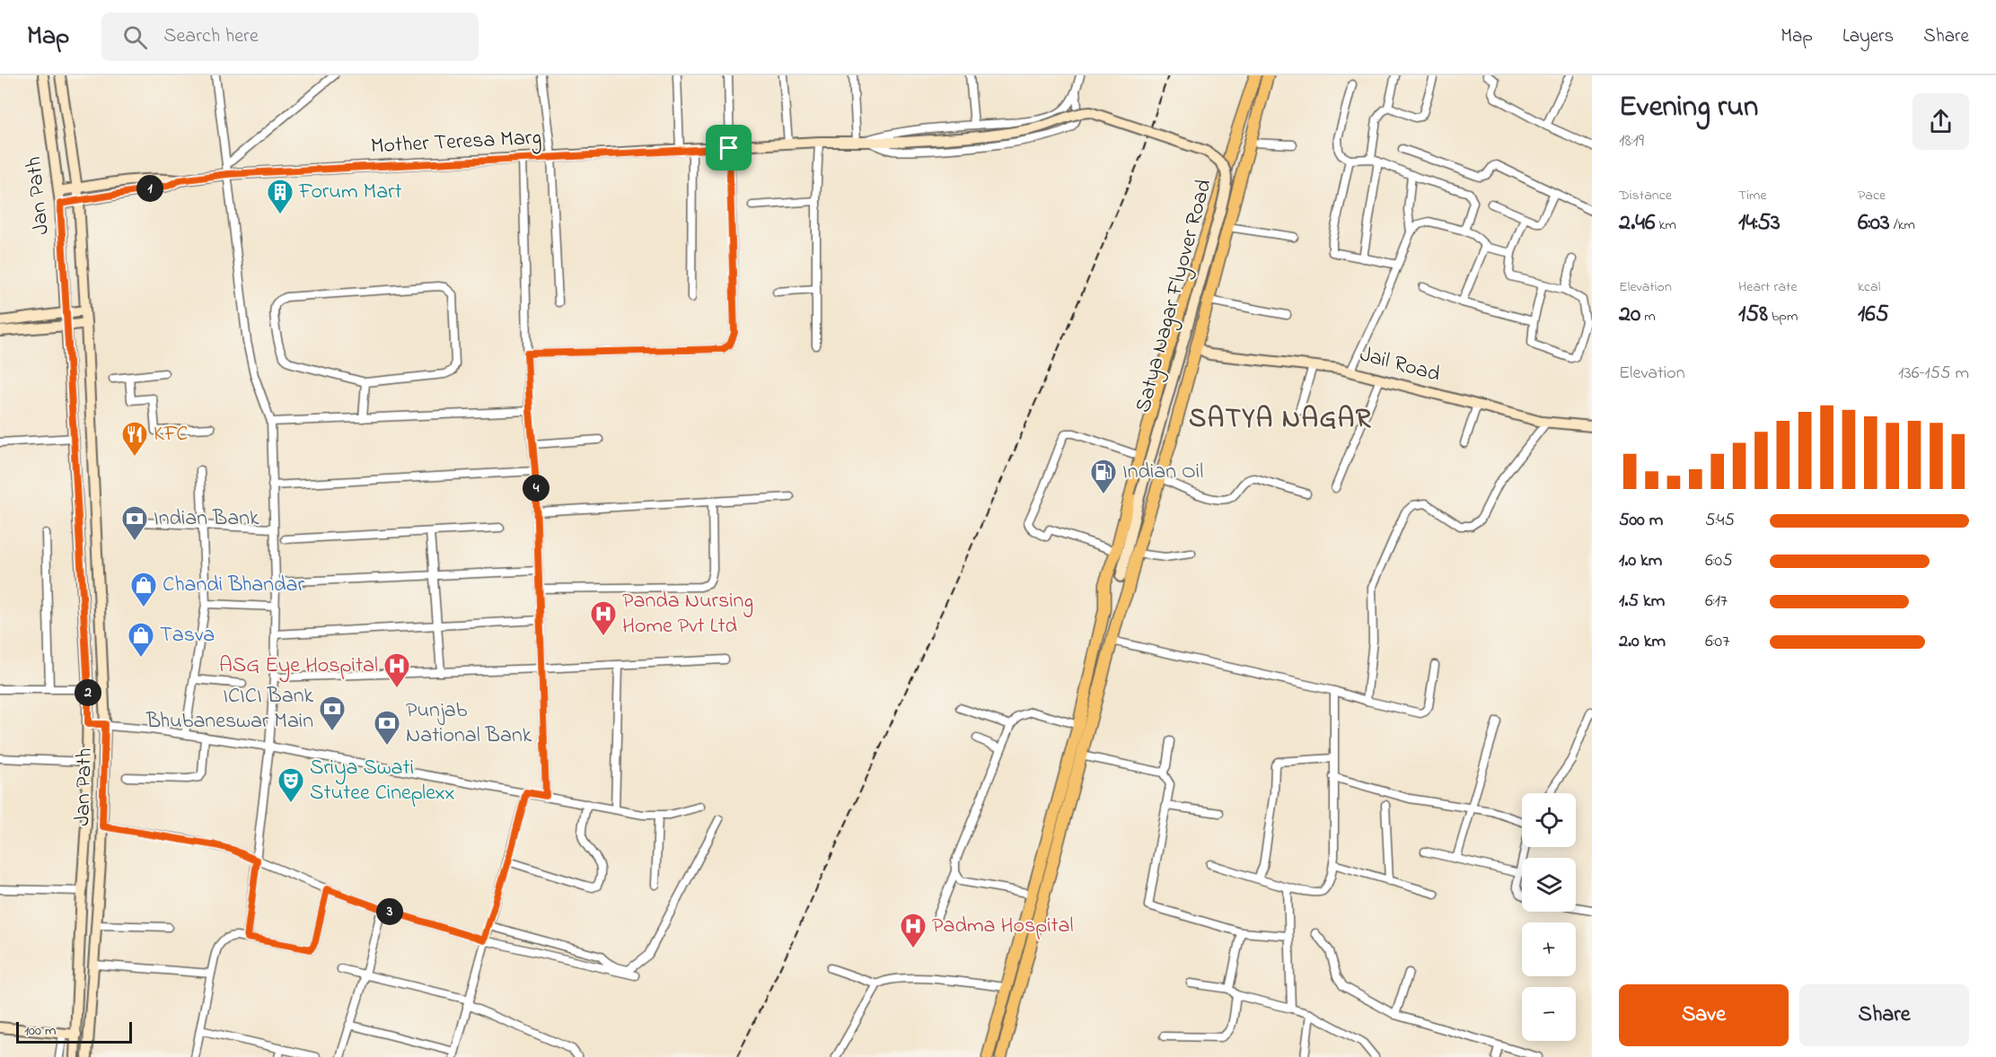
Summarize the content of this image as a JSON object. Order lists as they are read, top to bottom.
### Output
{
  "streets": {
    "street": [
      "Mother Teresa Marg",
      "Jan Path",
      "Satya Nagar Flyover Road",
      "Jail Road"
    ]
  },
  "crossings": [
    ["Mother Teresa Marg", "Jan Path"],
    ["Mother Teresa Marg", "Satya Nagar Flyover Road"]
  ],
  "districts": ["SATYA NAGAR"],
  "places": {
    "building": ["Forum Mart"],
    "restaurant": ["KFC"],
    "fuel station": ["Indian Oil"],
    "bank": ["Indian Bank", "ICICI Bank Bhubaneswar Main", "Punjab National Bank"],
    "shop": ["Chandi Bhandar", "Tasva"],
    "hospital": ["Panda Nursing Home Pvt Ltd", "ASG Eye Hospital", "Padma Hospital"],
    "theatre": ["Sriya Swati Stutee Cineplexx"]
  },
  "scale_bar": "100 m",
  "page": {
    "header": "Map",
    "search": "Search here",
    "nav": ["Map", "Layers", "Share"],
    "heading": ["Evening run", "18:19"],
    "stats": [
      ["Distance", "2.46 km"],
      ["Time", "14:53"],
      ["Pace", "6:03 /km"],
      ["Elevation", "20 m"],
      ["Heart rate", "158 bpm"],
      ["kcal", "165"]
    ],
    "pins": [
      "1",
      "4",
      "2",
      "3"
    ],
    "chart": ["Elevation", "136–155 m"],
    "list": [
      {
        "name": "500 m",
        "note": "5:45"
      },
      {
        "name": "1.0 km",
        "note": "6:05"
      },
      {
        "name": "1.5 km",
        "note": "6:17"
      },
      {
        "name": "2.0 km",
        "note": "6:07"
      }
    ],
    "map_buttons": ["+", "−"],
    "buttons": ["Save", "Share"],
    "scale": "100 m"
  }
}
